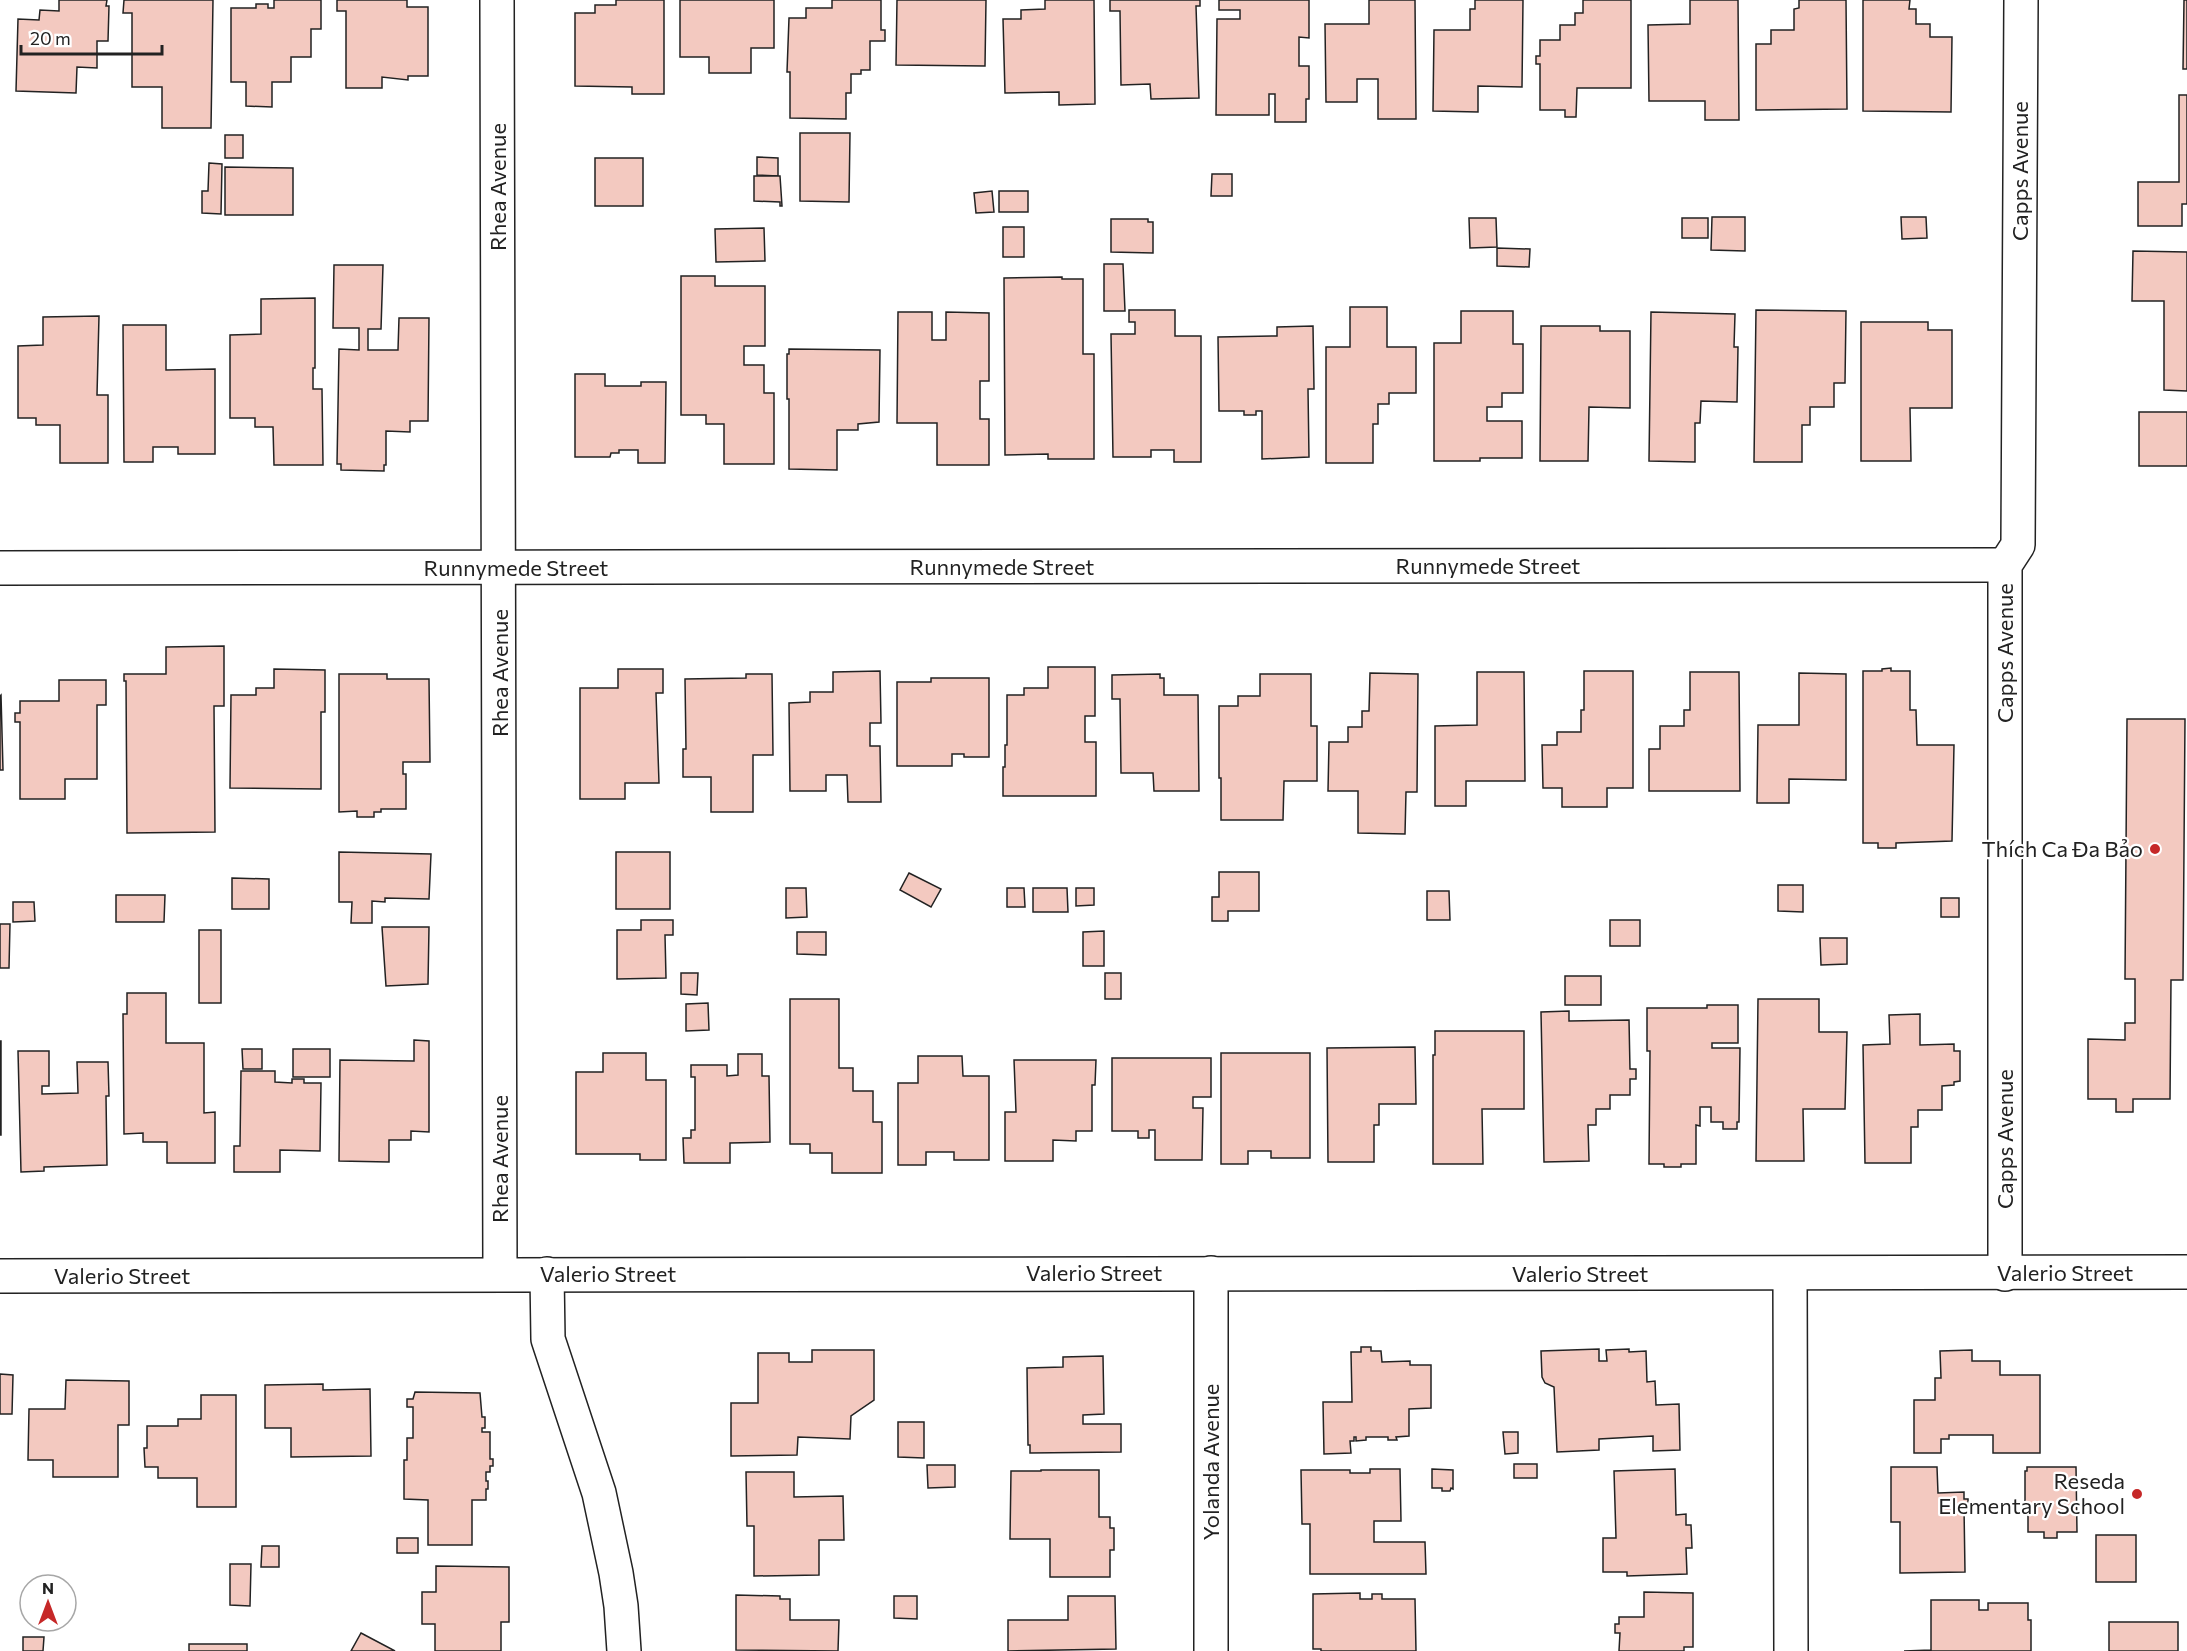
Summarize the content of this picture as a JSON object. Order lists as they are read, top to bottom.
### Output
{
  "streets": {
    "street": [
      "Capps Avenue",
      "Rhea Avenue",
      "Runnymede Street",
      "Valerio Street",
      "Yolanda Avenue"
    ]
  },
  "crossings": [
    ["Capps Avenue", "Runnymede Street"],
    ["Capps Avenue", "Valerio Street"],
    ["Rhea Avenue", "Runnymede Street"],
    ["Rhea Avenue", "Valerio Street"],
    ["Valerio Street", "Yolanda Avenue"]
  ],
  "places": ["Thích Ca Đa Bảo", "Reseda Elementary School"],
  "scale_bar": "20 m",
  "north": "top"
}
